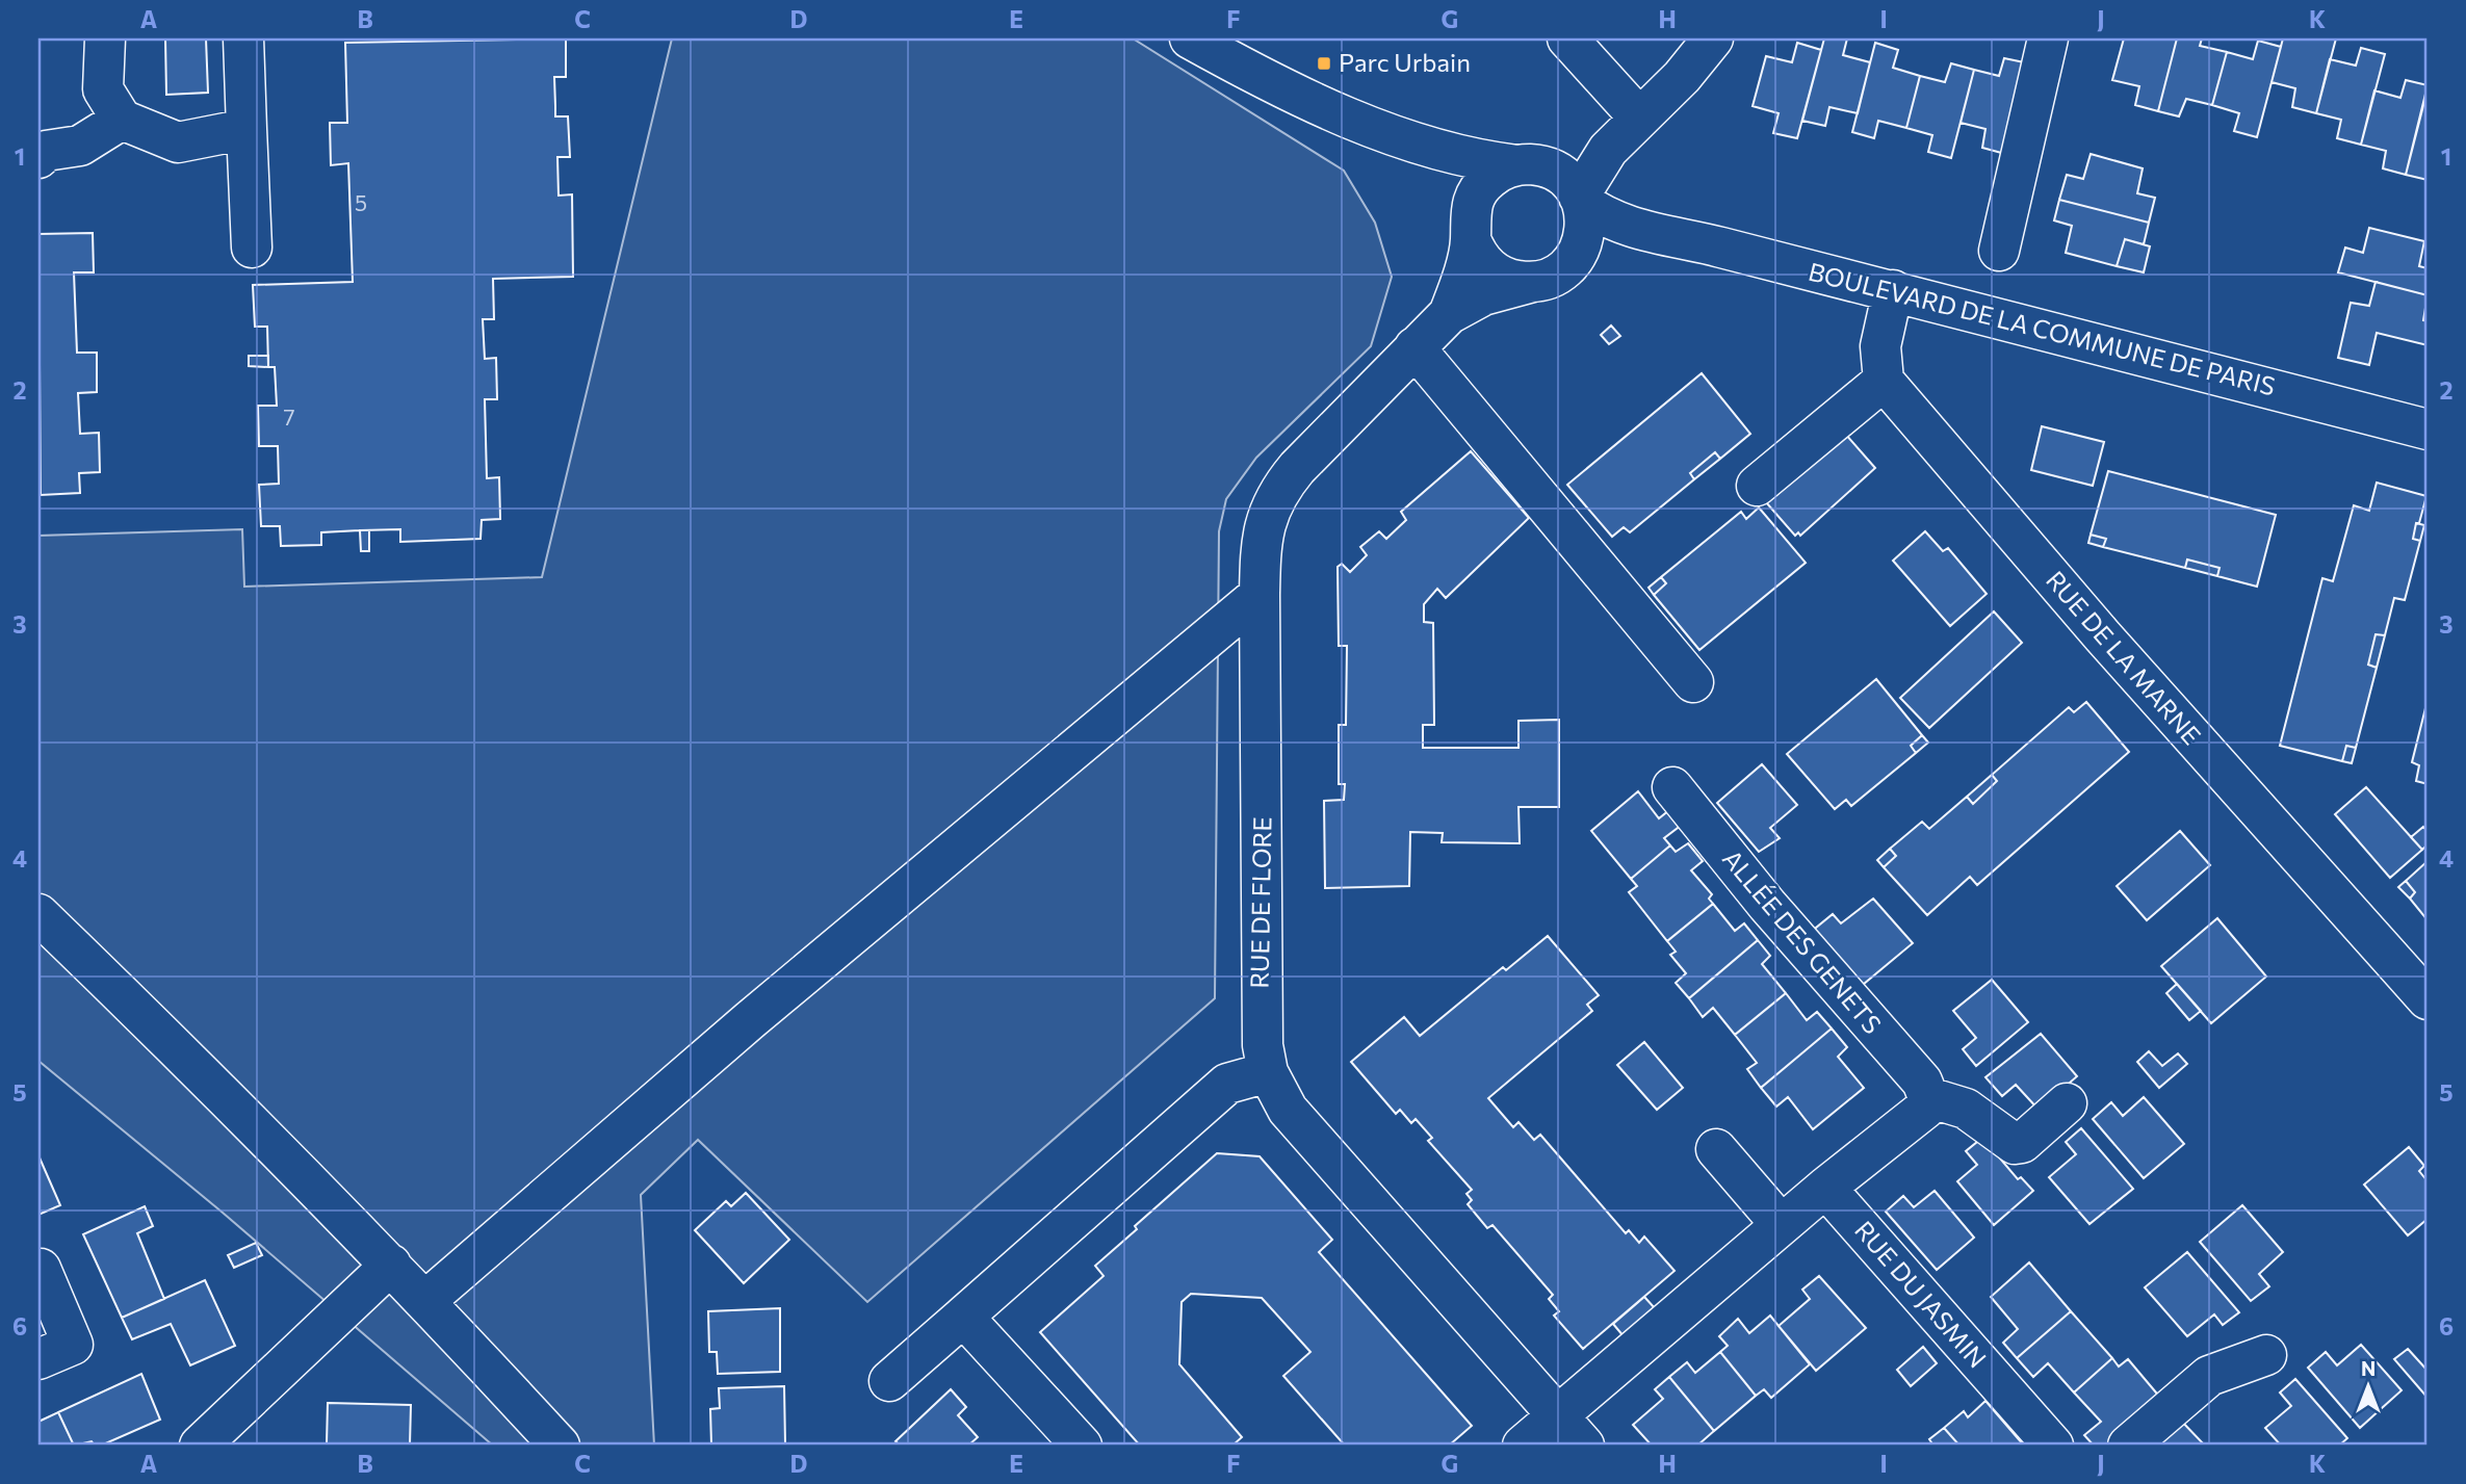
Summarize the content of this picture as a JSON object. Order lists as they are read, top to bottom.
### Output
{
  "streets": {
    "street": [
      "BOULEVARD DE LA COMMUNE DE PARIS",
      "RUE DE LA MARNE",
      "RUE DE FLORE",
      "ALLÉE DES GENETS",
      "RUE DU JASMIN"
    ]
  },
  "crossings": [
    ["BOULEVARD DE LA COMMUNE DE PARIS", "RUE DE FLORE"]
  ],
  "places": {
    "transit": ["Parc Urbain"]
  },
  "house_numbers": ["5", "7"],
  "north": "top",
  "grid": {
    "columns": [
      "A",
      "B",
      "C",
      "D",
      "E",
      "F",
      "G",
      "H",
      "I",
      "J",
      "K"
    ],
    "rows": [
      "1",
      "2",
      "3",
      "4",
      "5",
      "6"
    ]
  }
}
